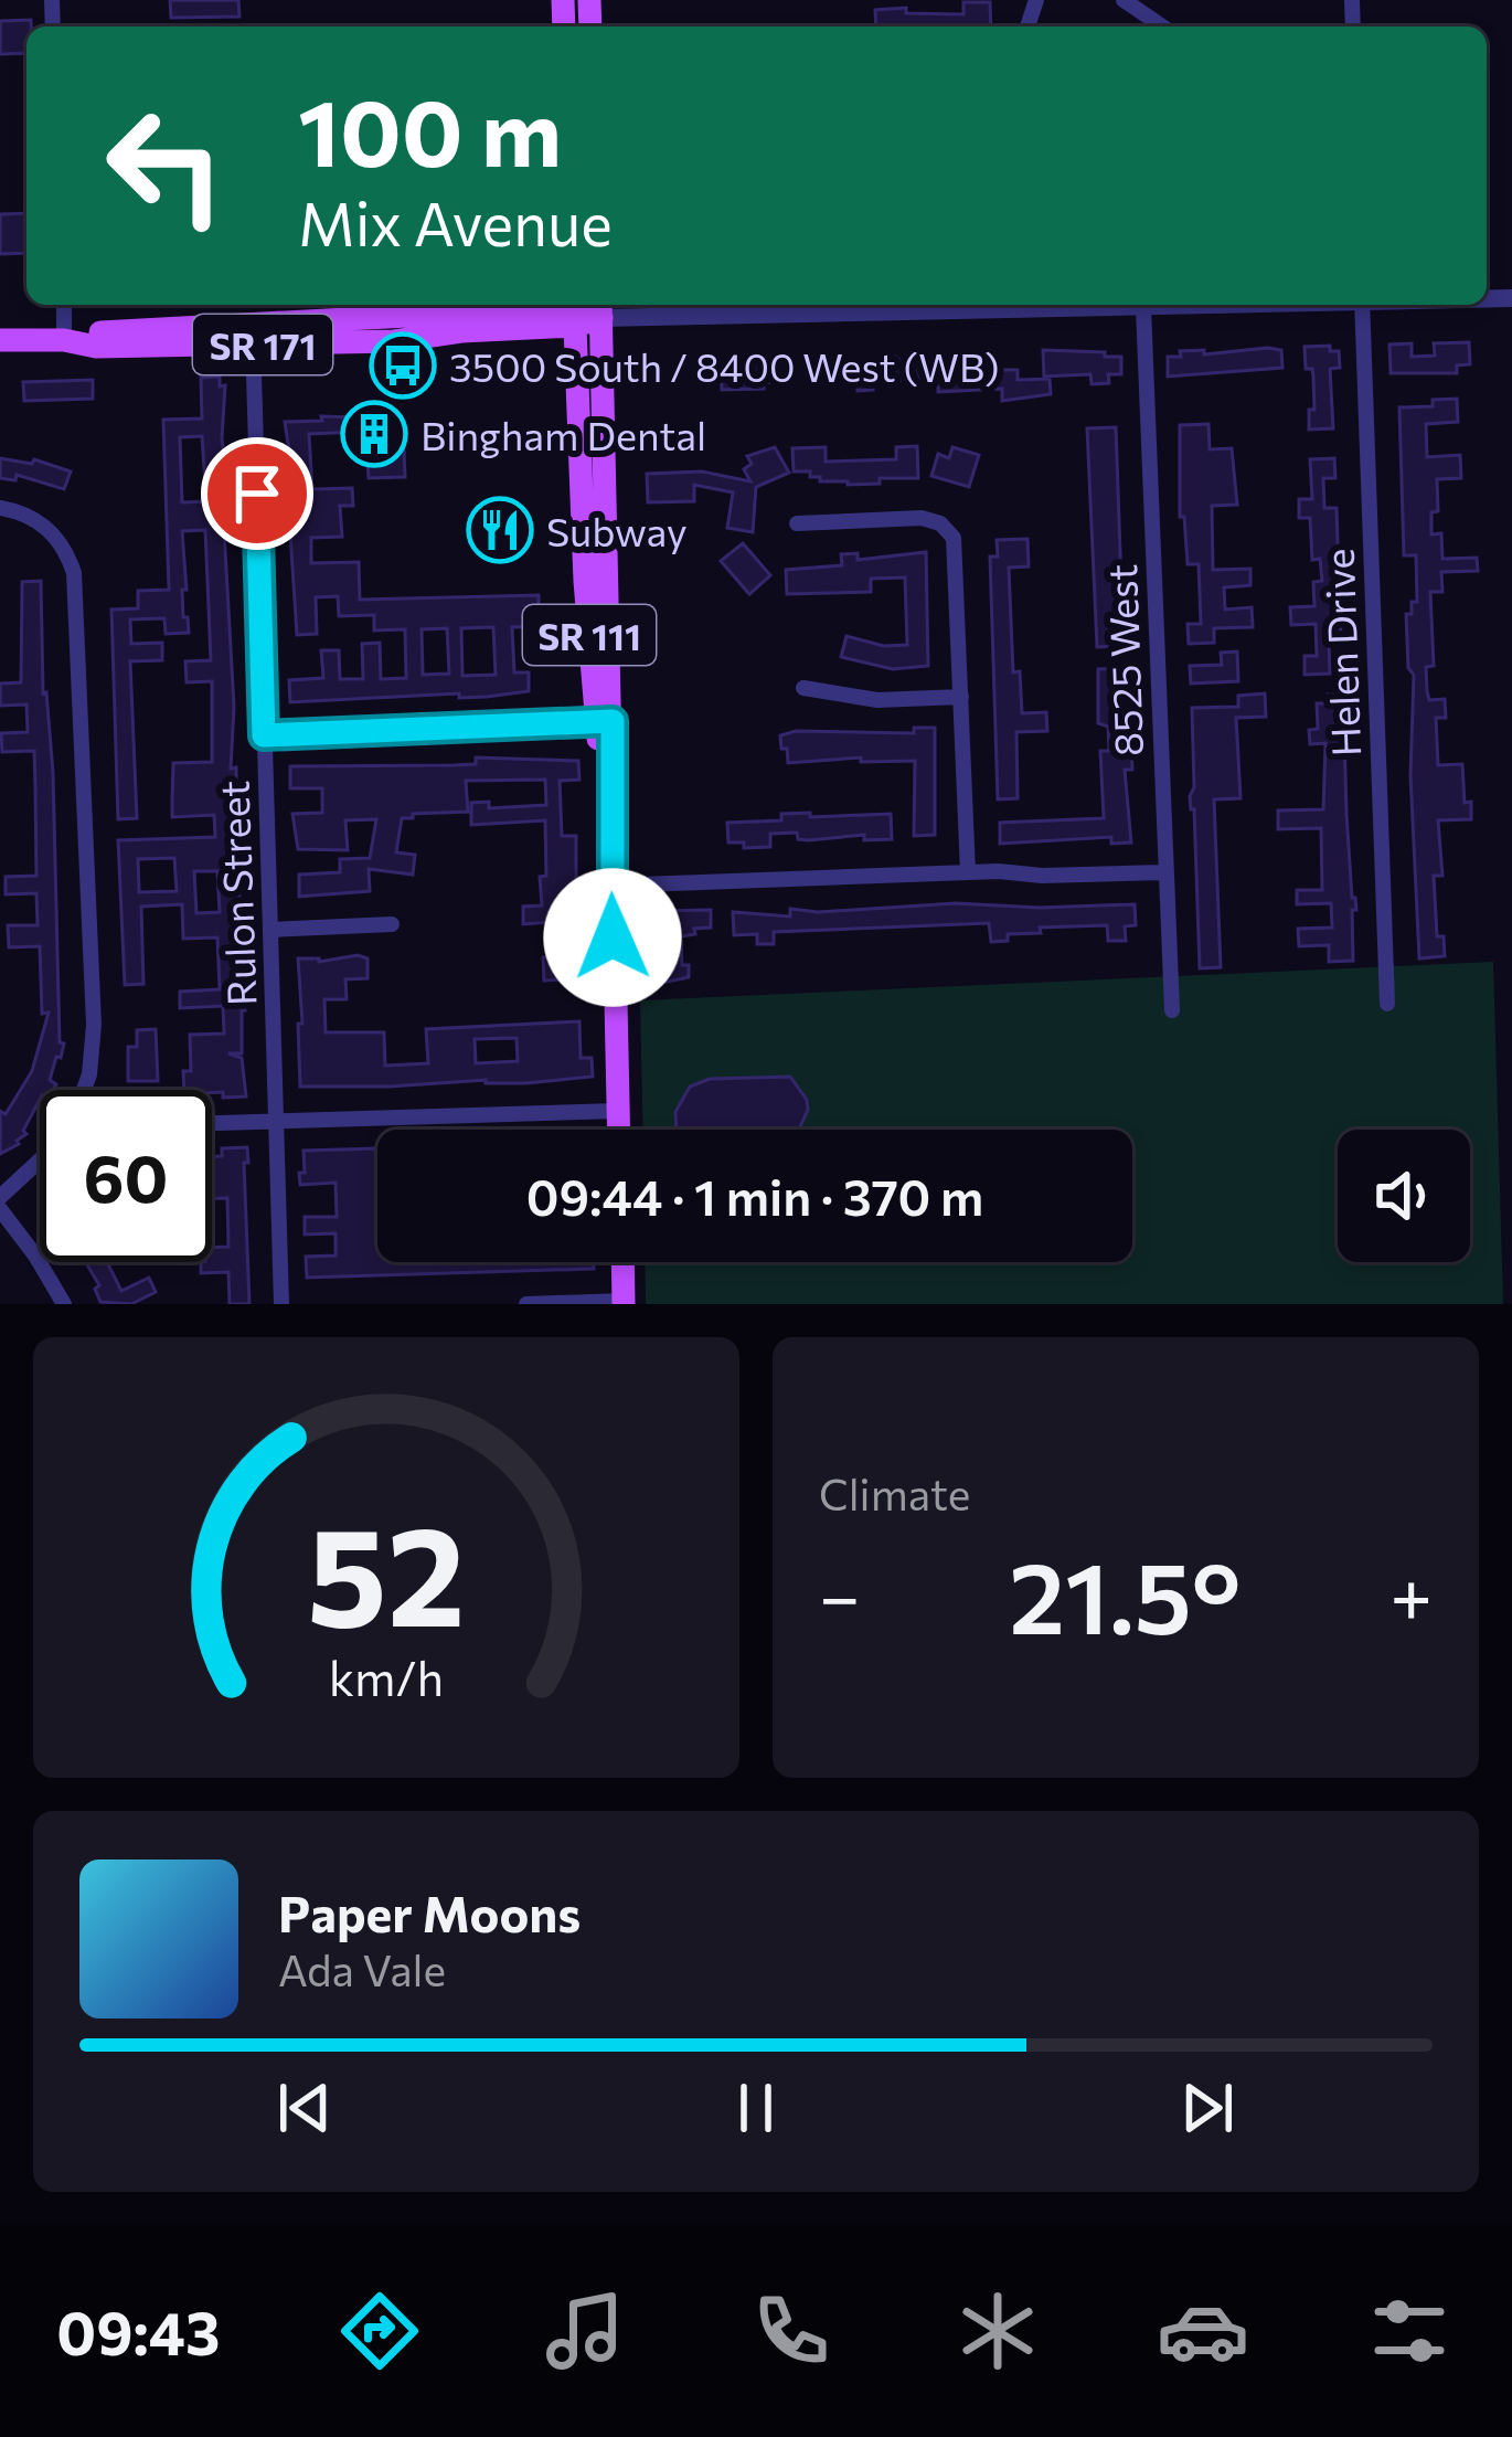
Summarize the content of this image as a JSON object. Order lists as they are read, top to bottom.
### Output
{
  "streets": {
    "main road": ["SR 171", "SR 111"],
    "street": ["Helen Drive", "8525 West", "Rulon Street"]
  },
  "crossings": [
    ["SR 171", "SR 111"],
    ["SR 171", "Rulon Street"]
  ],
  "places": {
    "bus stop": ["3500 South / 8400 West (WB)"],
    "building": ["Bingham Dental"],
    "restaurant": ["Subway"]
  },
  "page": {
    "turn": ["100 m", "Mix Avenue"],
    "limit": "60",
    "trip": "09:44 · 1 min · 370 m",
    "tile": "Climate",
    "heat": ["−", "21.5°", "+"],
    "song": ["Paper Moons", "Ada Vale"],
    "tabs": "09:43",
    "gauge": ["52", "km/h"]
  }
}
